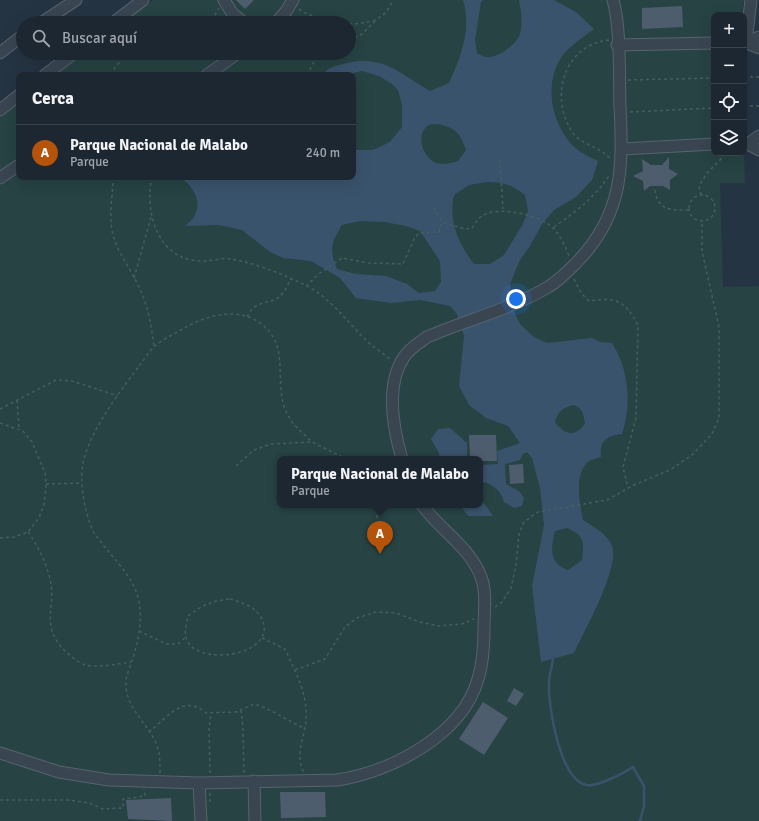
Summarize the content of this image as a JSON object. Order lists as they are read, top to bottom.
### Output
{
  "page": {
    "map_buttons": ["+", "−"],
    "search": "Buscar aquí",
    "heading": "Cerca",
    "list": [
      {
        "mark": "A",
        "name": "Parque Nacional de Malabo",
        "note": "Parque",
        "value": "240 m"
      }
    ],
    "popup": ["Parque Nacional de Malabo", "Parque"],
    "pins": "A"
  }
}
